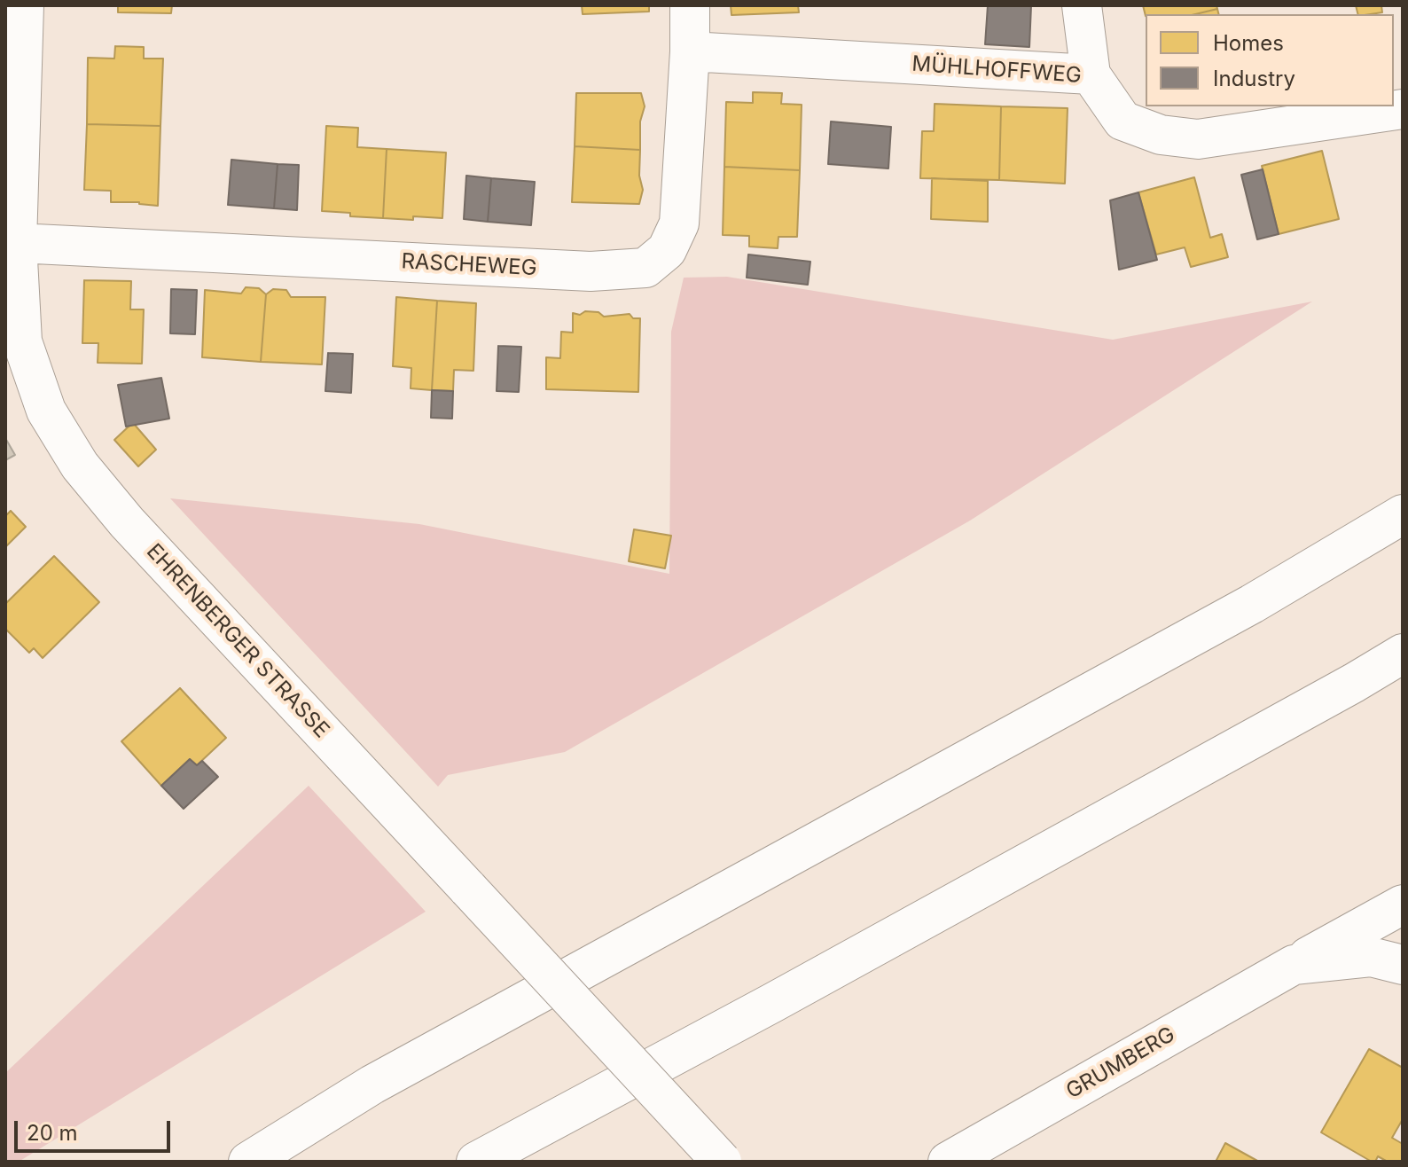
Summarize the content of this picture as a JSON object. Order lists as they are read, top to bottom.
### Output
{
  "streets": {
    "main road": [
      "MÜHLHOFFWEG",
      "RASCHEWEG",
      "EHRENBERGER STRASSE",
      "GRUMBERG"
    ]
  },
  "crossings": [
    ["MÜHLHOFFWEG", "RASCHEWEG"],
    ["RASCHEWEG", "EHRENBERGER STRASSE"]
  ],
  "legend": ["Homes", "Industry"],
  "scale_bar": "20 m"
}
